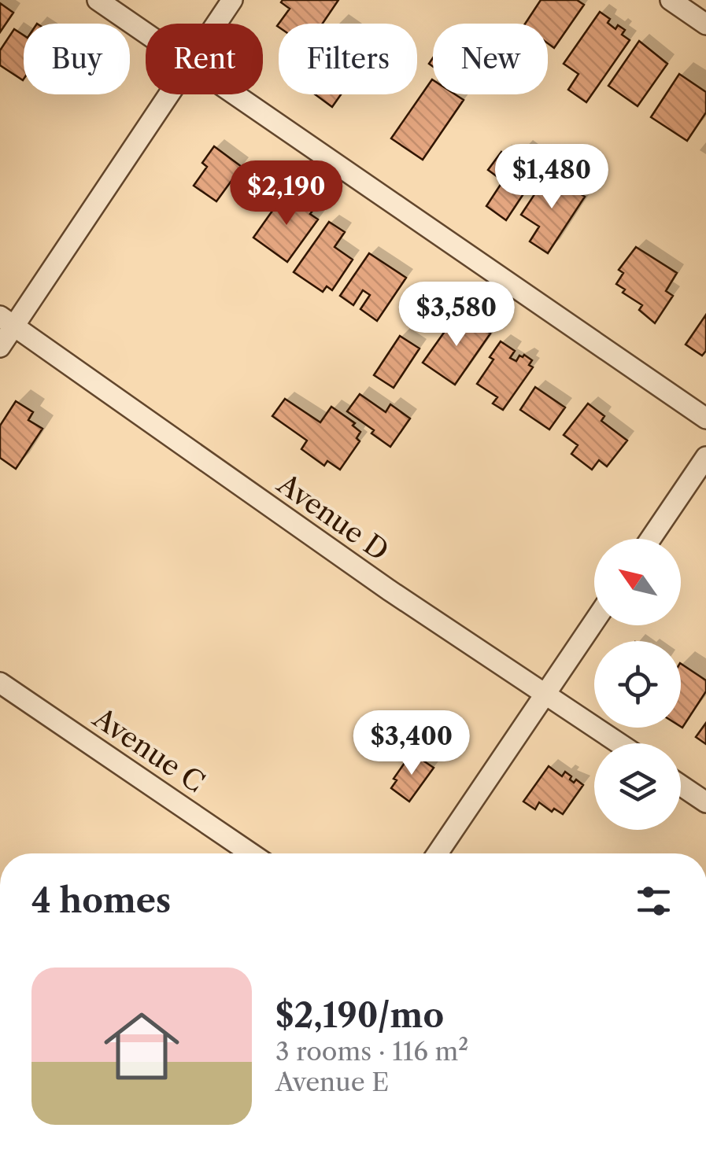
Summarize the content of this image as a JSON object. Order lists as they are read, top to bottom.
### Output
{
  "streets": {
    "street": ["Avenue D", "Avenue C"]
  },
  "north": "top left",
  "page": {
    "chip": [
      "Buy",
      "Rent",
      "Filters",
      "New"
    ],
    "price": [
      "$1,480",
      "$2,190",
      "$3,580",
      "$3,400"
    ],
    "heading": "4 homes",
    "list": [
      {
        "name": "$2,190/mo",
        "note": "3 rooms · 116 m² · Avenue E"
      }
    ]
  }
}
